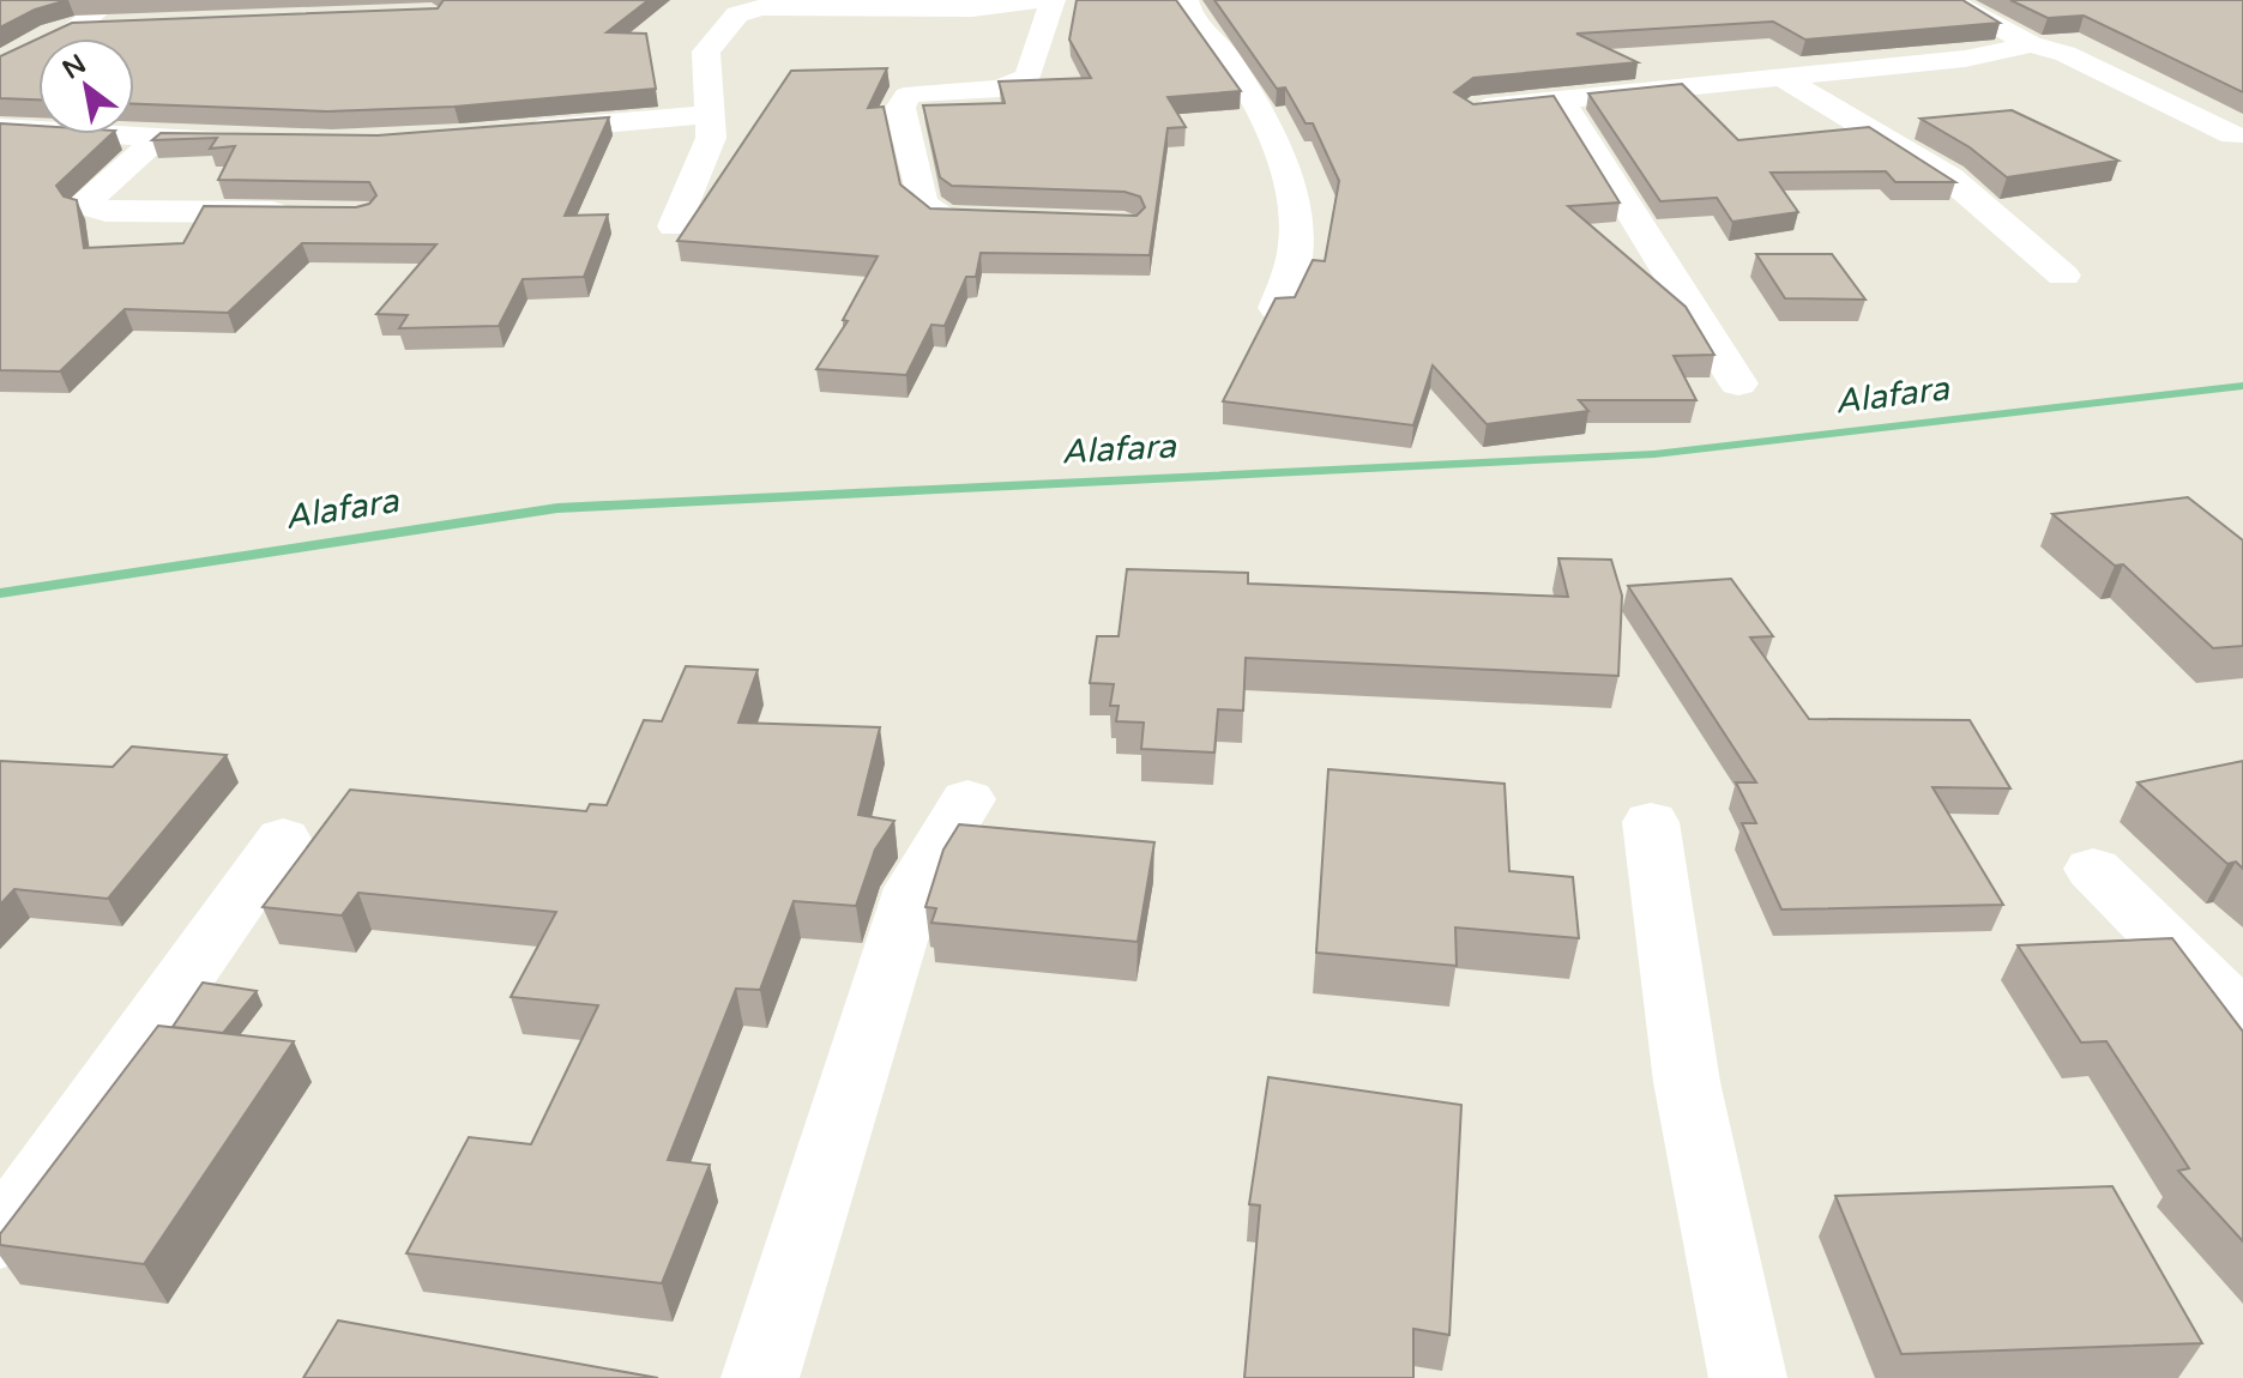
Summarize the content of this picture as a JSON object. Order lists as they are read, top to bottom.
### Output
{
  "water": ["Alafara"],
  "north": "top left"
}
